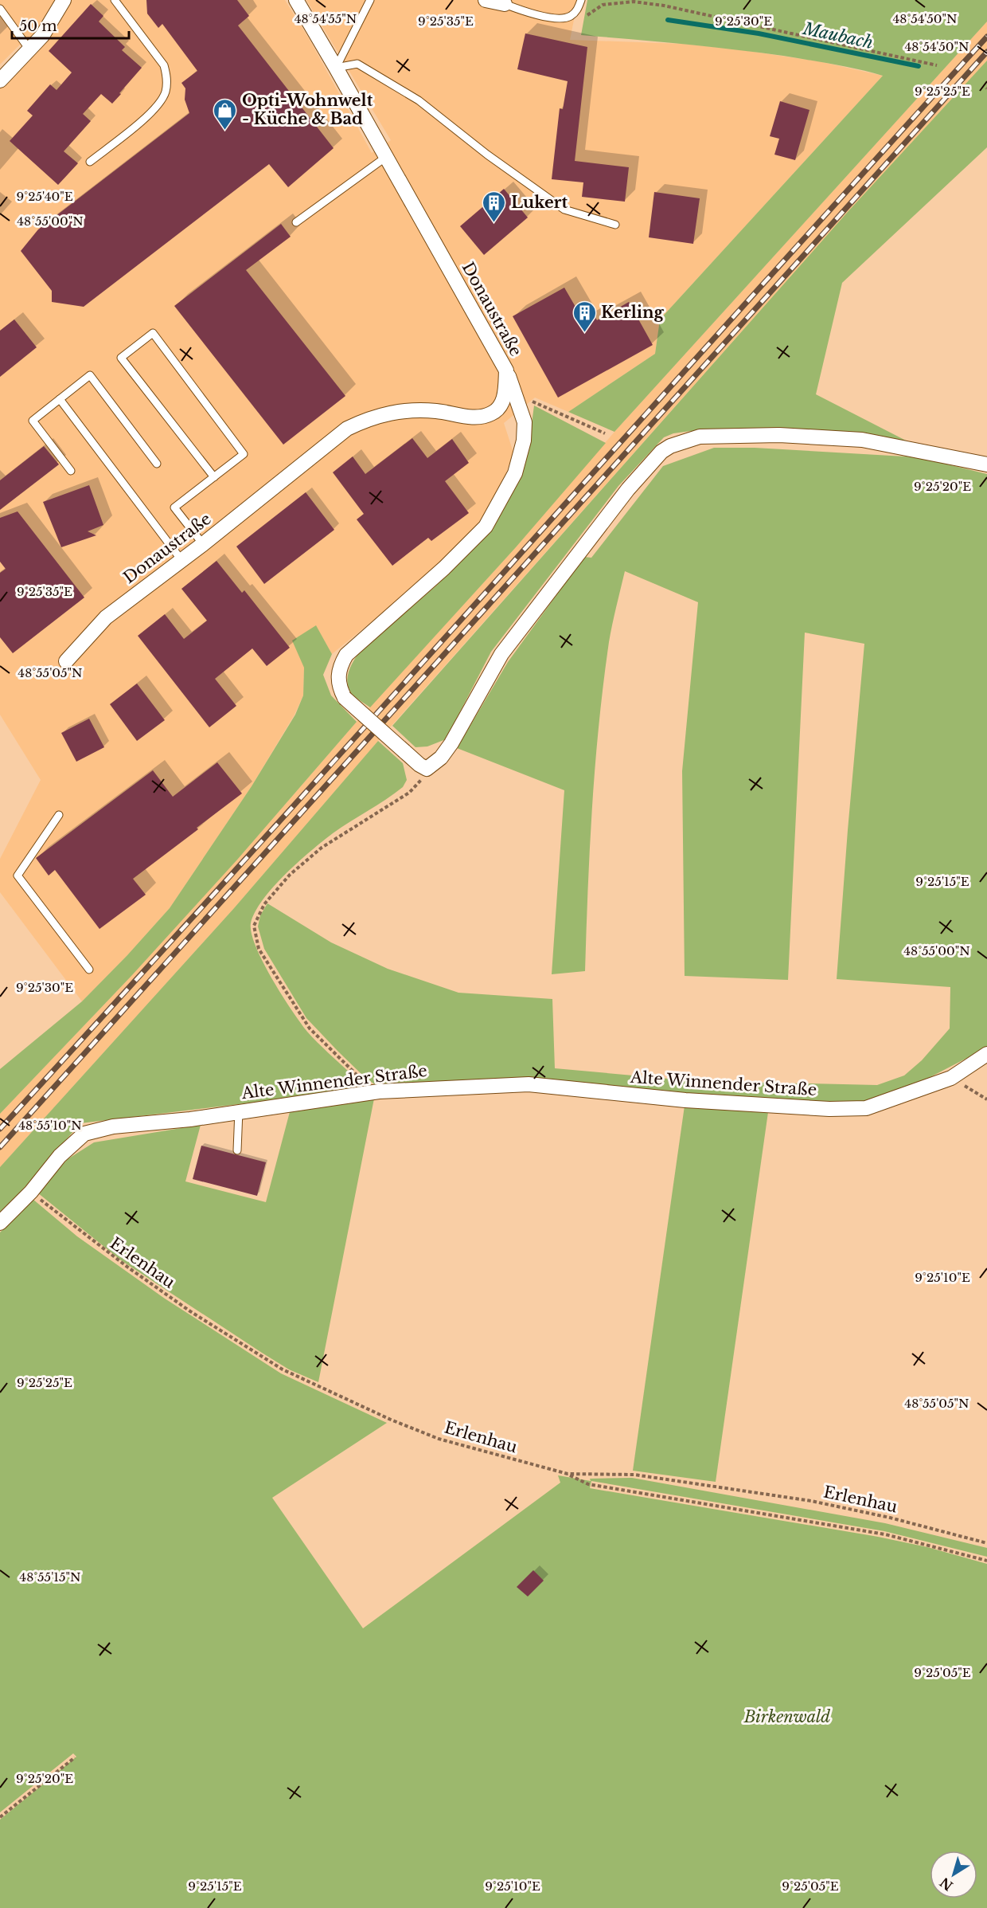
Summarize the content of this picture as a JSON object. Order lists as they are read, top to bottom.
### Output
{
  "streets": {
    "street": ["Donaustraße", "Alte Winnender Straße"],
    "path": ["Erlenhau"]
  },
  "crossings": [
    ["Alte Winnender Straße", "Erlenhau"]
  ],
  "water": ["Maubach"],
  "parks": ["Birkenwald"],
  "places": {
    "shop": ["Opti-Wohnwelt - Küche & Bad"],
    "building": ["Lukert", "Kerling"]
  },
  "scale_bar": "50 m",
  "north": "bottom left",
  "coordinates": [
    "48°54'55\"N",
    "48°54'50\"N",
    "9°25'35\"E",
    "9°25'30\"E",
    "9°25'25\"E",
    "9°25'40\"E",
    "48°55'00\"N",
    "9°25'20\"E",
    "48°55'05\"N",
    "9°25'15\"E",
    "48°55'10\"N",
    "9°25'10\"E",
    "48°55'15\"N",
    "9°25'05\"E"
  ]
}
